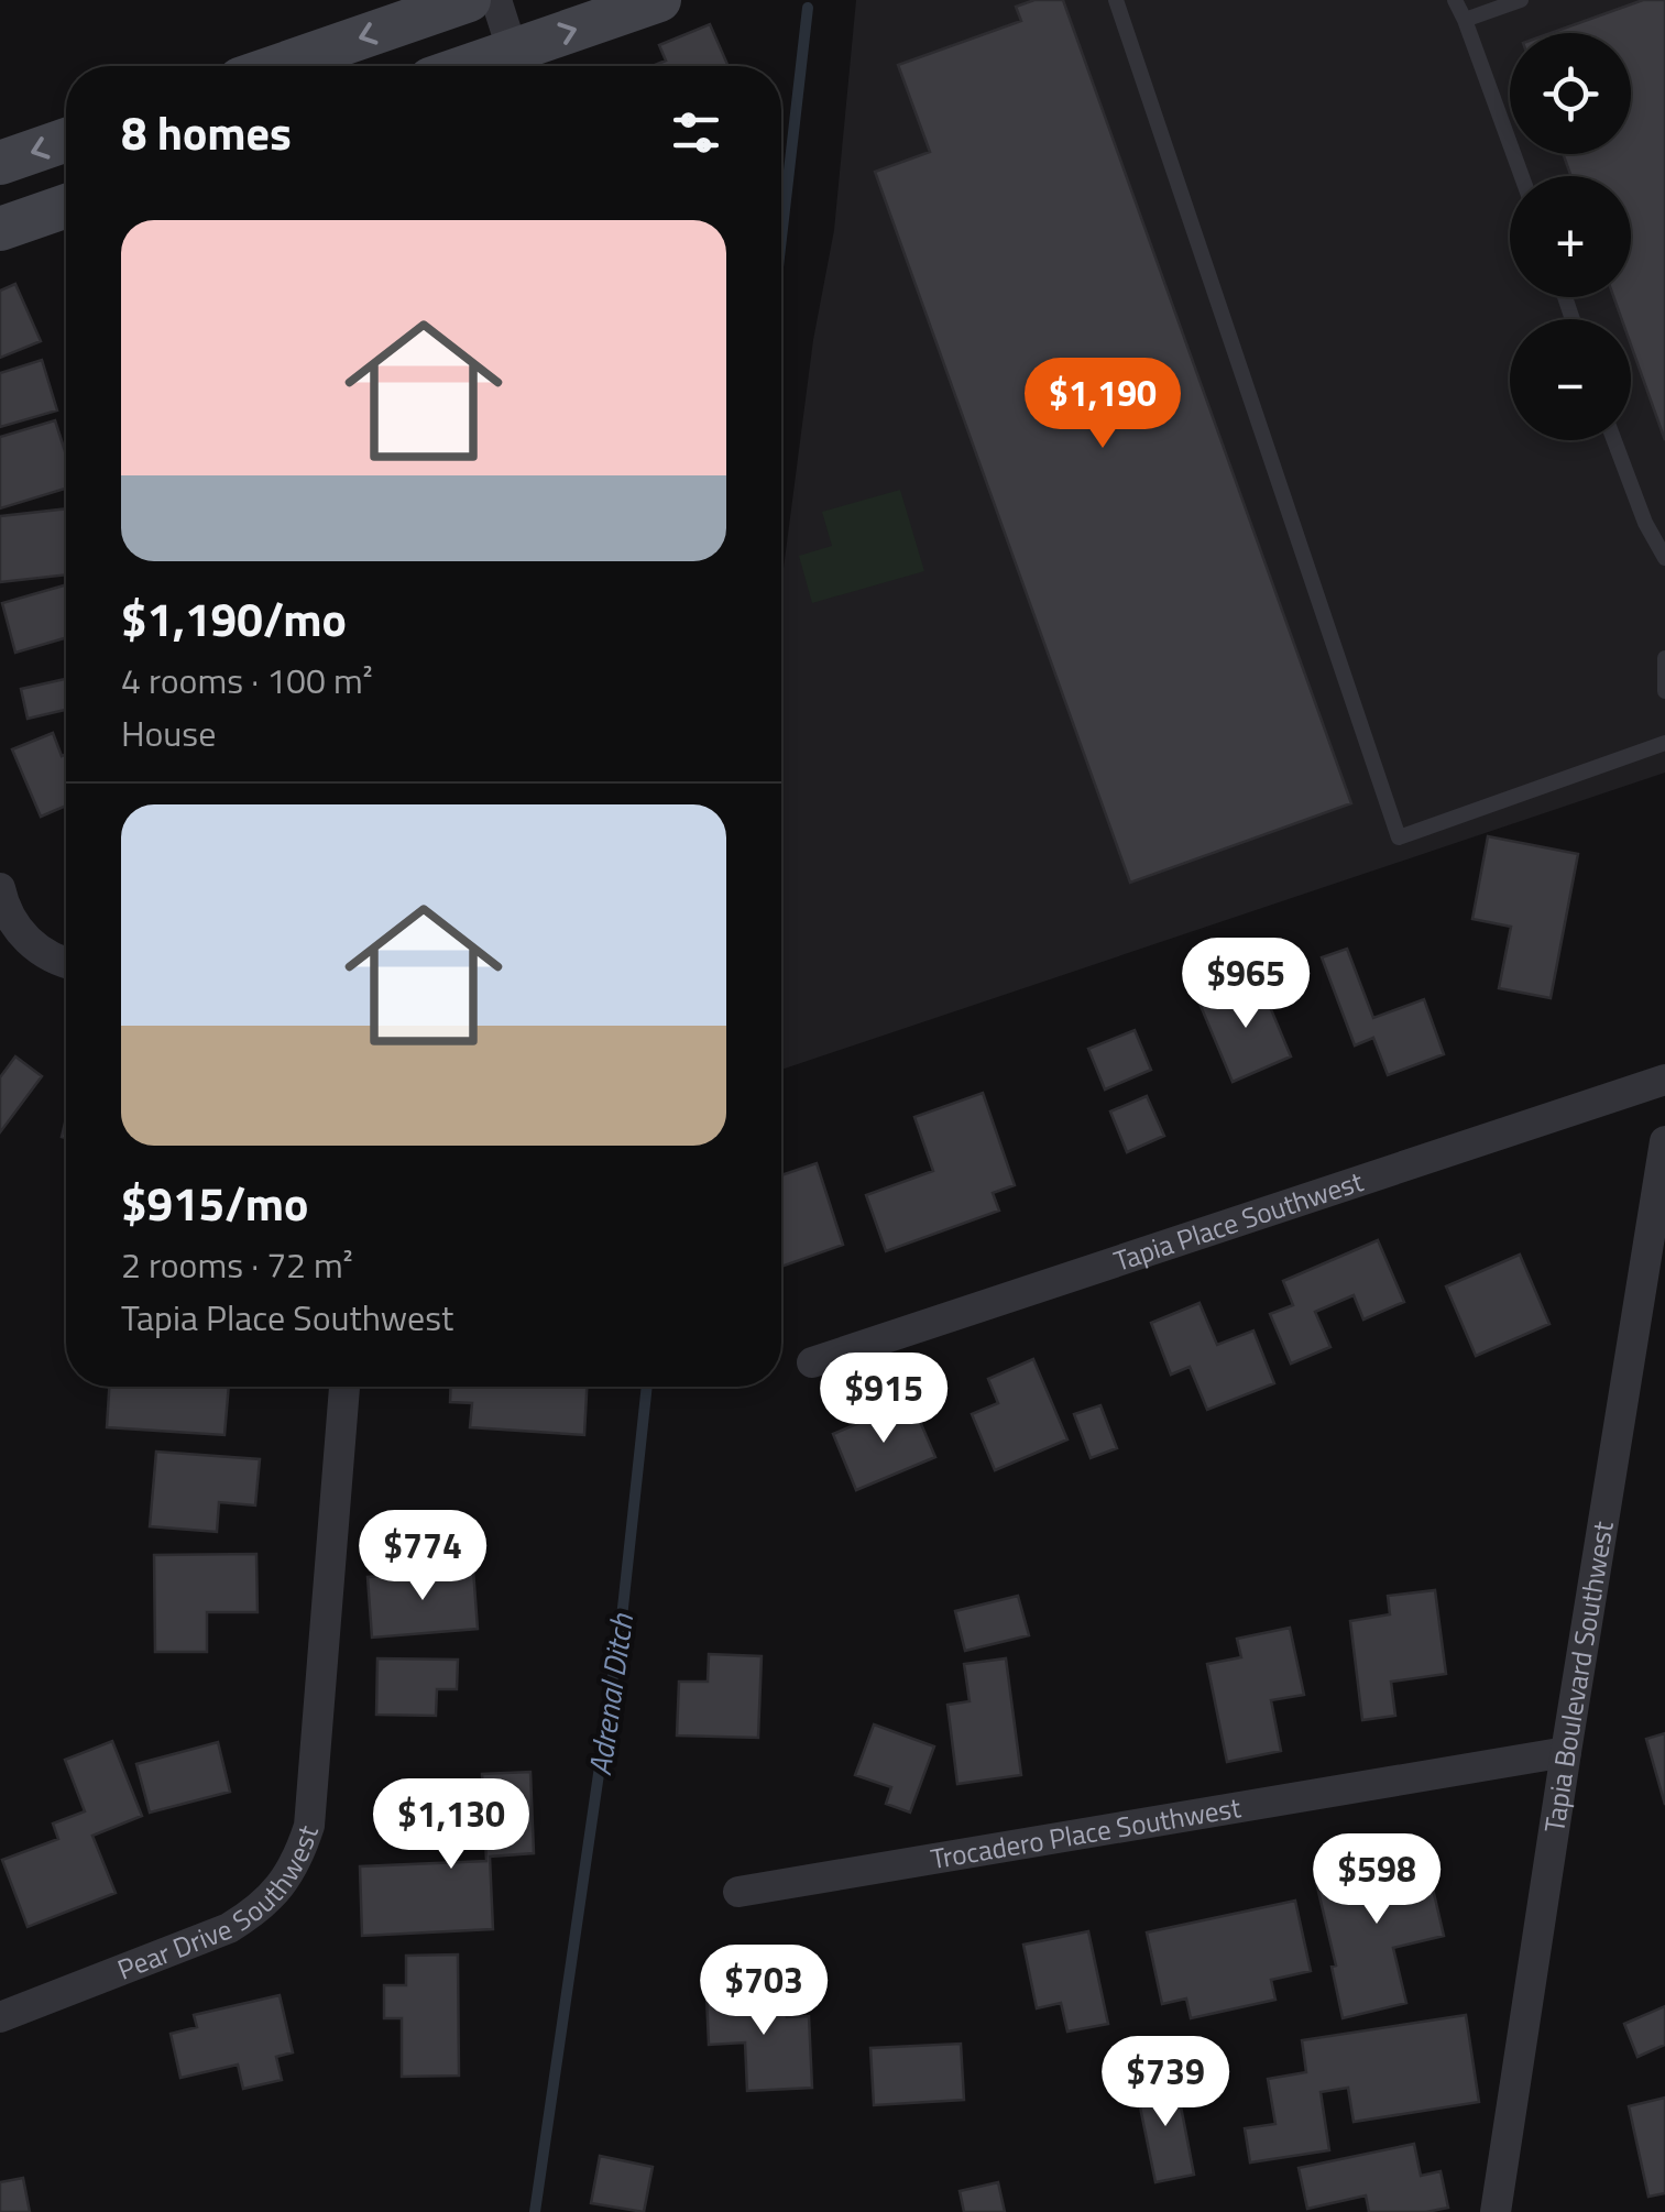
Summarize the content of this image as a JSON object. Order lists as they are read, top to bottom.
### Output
{
  "streets": {
    "street": [
      "Tapia Place Southwest",
      "Tapia Boulevard Southwest",
      "Trocadero Place Southwest",
      "Pear Drive Southwest"
    ]
  },
  "crossings": [
    ["Tapia Boulevard Southwest", "Trocadero Place Southwest"]
  ],
  "water": ["Adrenal Ditch"],
  "page": {
    "map_buttons": ["+", "−"],
    "heading": "8 homes",
    "list": [
      {
        "name": "$1,190/mo",
        "note": "4 rooms · 100 m² · House"
      },
      {
        "name": "$915/mo",
        "note": "2 rooms · 72 m² · Tapia Place Southwest"
      }
    ],
    "price": [
      "$1,190",
      "$965",
      "$915",
      "$774",
      "$1,130",
      "$598",
      "$703",
      "$739"
    ]
  }
}
